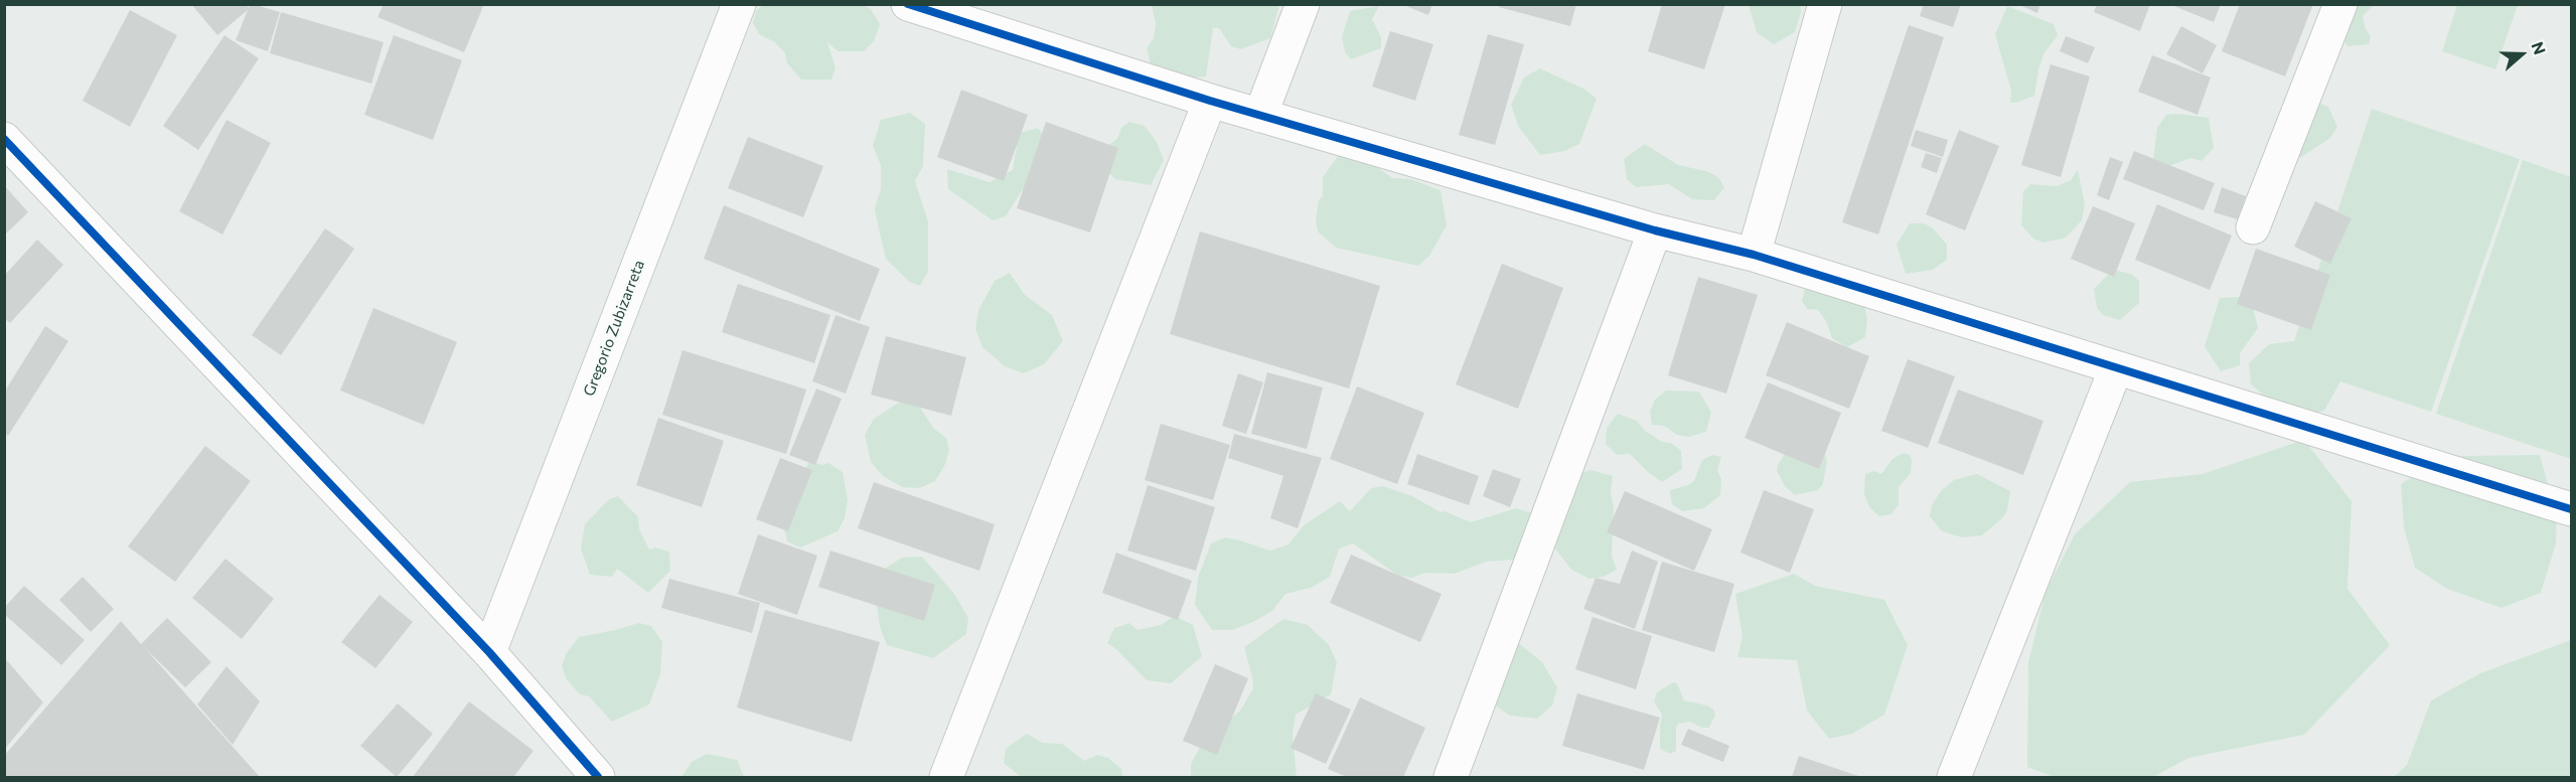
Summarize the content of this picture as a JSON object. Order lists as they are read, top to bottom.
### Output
{
  "streets": {
    "street": ["Gregorio Zubizarreta"]
  },
  "north": "right"
}
